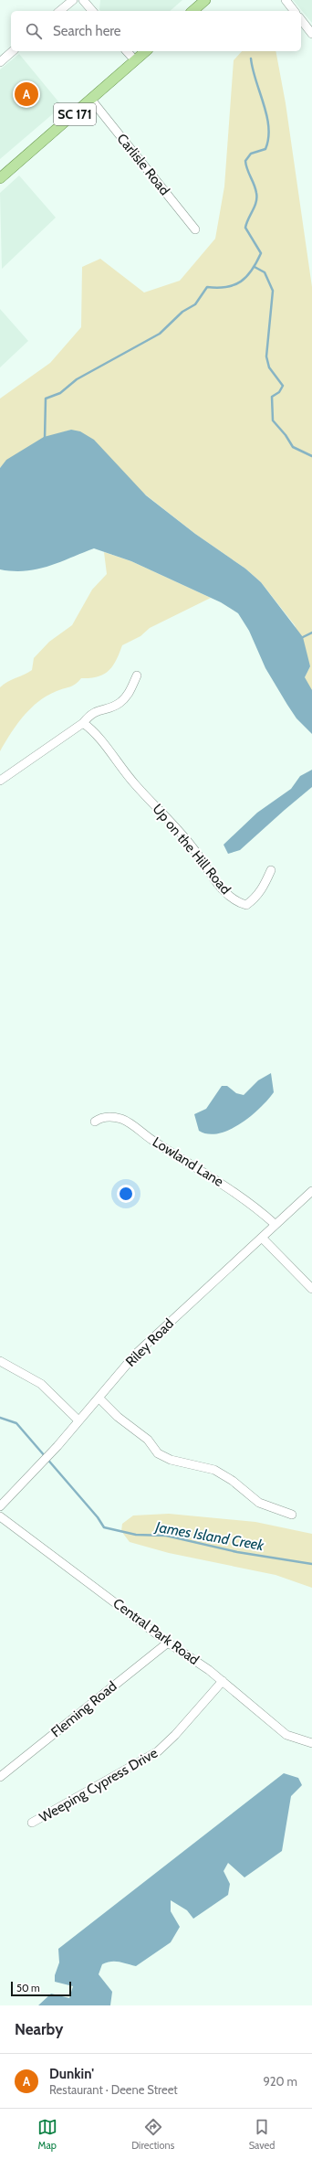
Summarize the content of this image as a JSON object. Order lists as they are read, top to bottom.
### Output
{
  "streets": {
    "main road": ["SC 171"],
    "street": [
      "Carlisle Road",
      "Up on the Hill Road",
      "Lowland Lane",
      "Riley Road",
      "Central Park Road",
      "Fleming Road",
      "Weeping Cypress Drive"
    ]
  },
  "crossings": [
    ["SC 171", "Carlisle Road"],
    ["Lowland Lane", "Riley Road"],
    ["Central Park Road", "Fleming Road"],
    ["Central Park Road", "Weeping Cypress Drive"]
  ],
  "water": ["James Island Creek"],
  "scale_bar": "50 m",
  "page": {
    "search": "Search here",
    "pins": "A",
    "scale": "50 m",
    "heading": "Nearby",
    "list": [
      {
        "mark": "A",
        "name": "Dunkin'",
        "note": "Restaurant · Deene Street",
        "value": "920 m"
      }
    ],
    "nav": ["Map", "Directions", "Saved"]
  }
}
